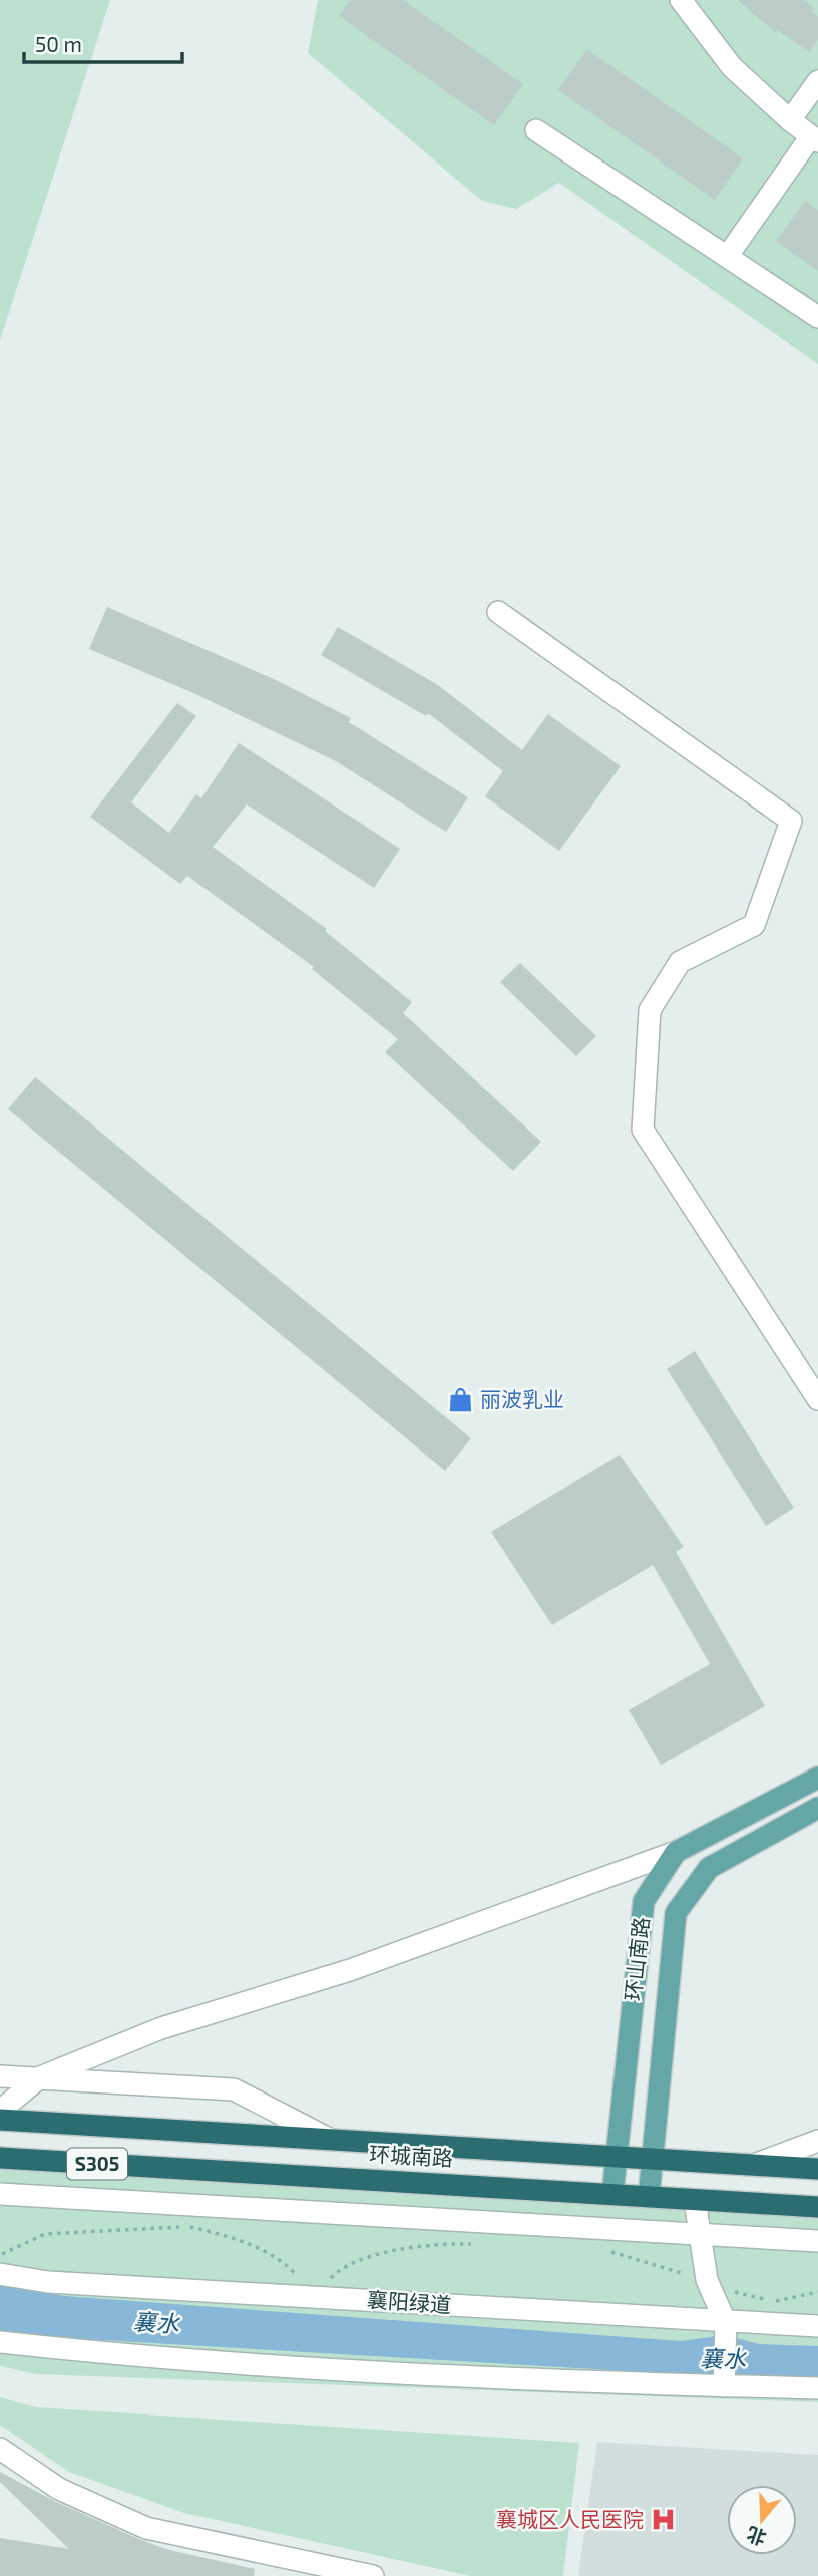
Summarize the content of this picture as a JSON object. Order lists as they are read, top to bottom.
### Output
{
  "streets": {
    "highway": ["环城南路", "S305"],
    "main road": ["环山南路"],
    "street": ["襄阳绿道"]
  },
  "crossings": [
    ["环山南路", "环城南路"]
  ],
  "water": ["襄水"],
  "places": {
    "shop": ["丽波乳业"],
    "hospital": ["襄城区人民医院"]
  },
  "scale_bar": "50 m",
  "north": "bottom"
}
